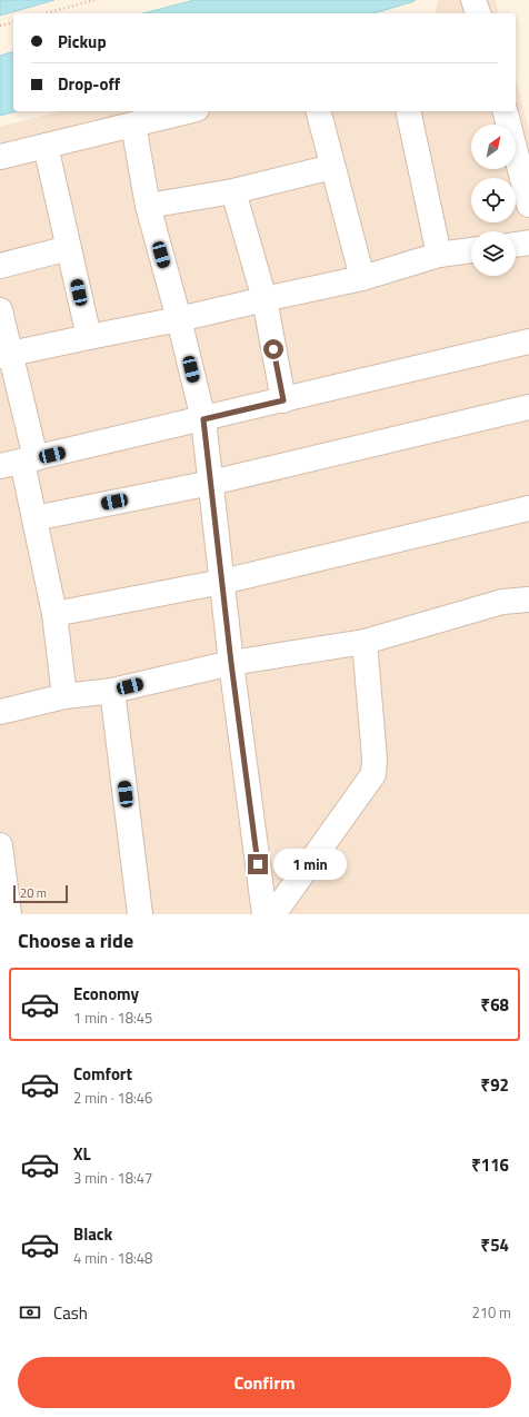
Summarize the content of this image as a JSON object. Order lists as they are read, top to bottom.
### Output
{
  "scale_bar": "20 m",
  "north": "top right",
  "page": {
    "banner": ["Pickup", "Drop-off"],
    "bubble": "1 min",
    "scale": "20 m",
    "heading": "Choose a ride",
    "list": [
      {
        "name": "Economy",
        "note": "1 min · 18:45",
        "value": "₹68"
      },
      {
        "name": "Comfort",
        "note": "2 min · 18:46",
        "value": "₹92"
      },
      {
        "name": "XL",
        "note": "3 min · 18:47",
        "value": "₹116"
      },
      {
        "name": "Black",
        "note": "4 min · 18:48",
        "value": "₹54"
      }
    ],
    "pay": ["Cash", "210 m"],
    "buttons": "Confirm"
  }
}
